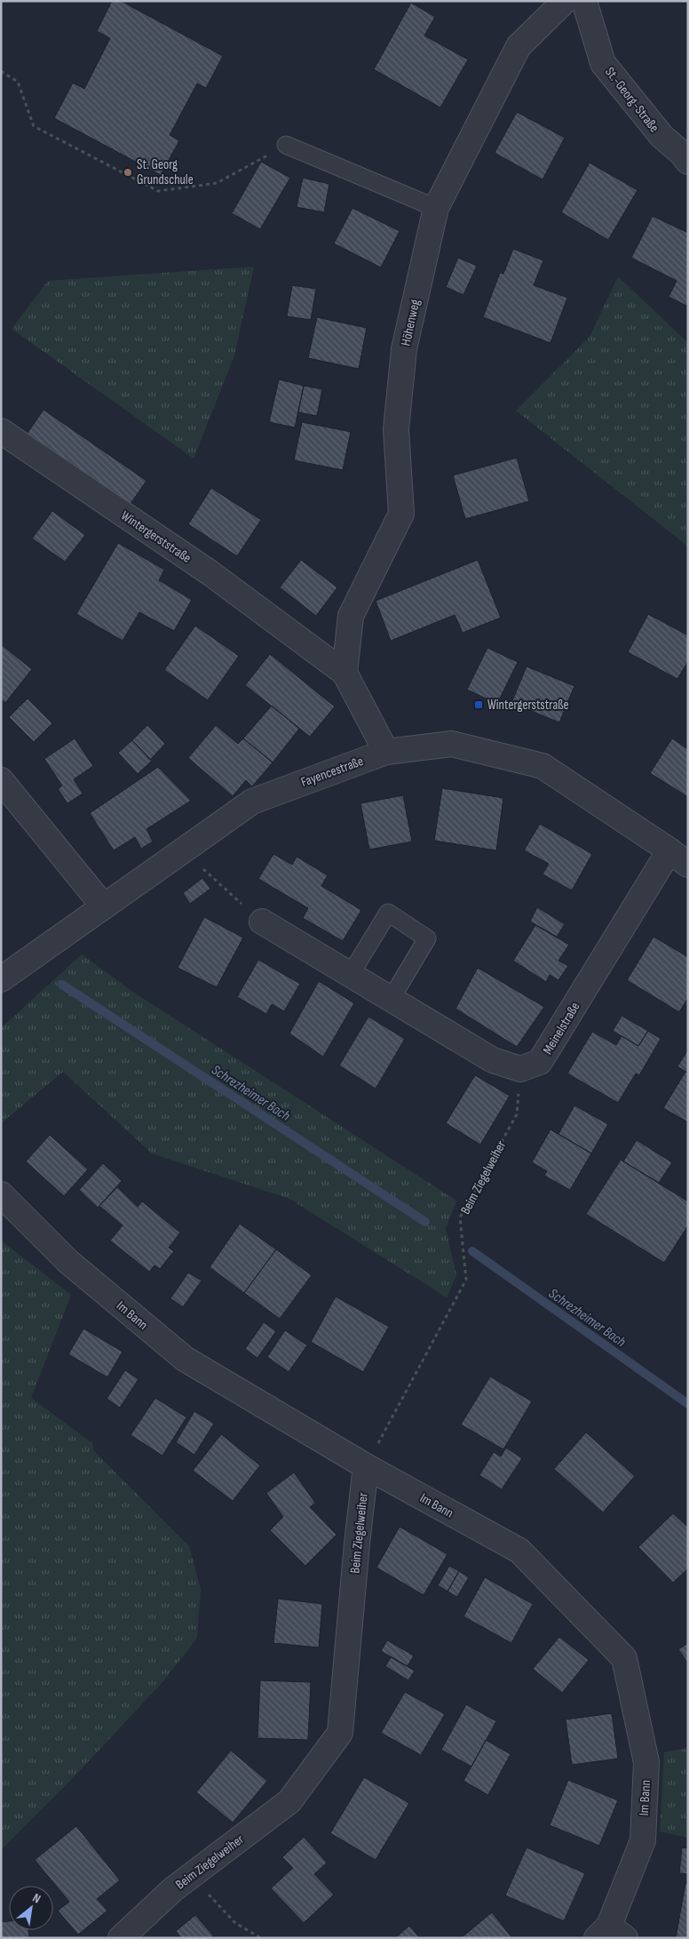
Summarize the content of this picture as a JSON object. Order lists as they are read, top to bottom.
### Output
{
  "streets": {
    "street": [
      "St.-Georg-Straße",
      "Höhenweg",
      "Wintergerststraße",
      "Fayencestraße",
      "Meinelstraße",
      "Beim Ziegelweiher",
      "Im Bann"
    ]
  },
  "crossings": [
    ["Höhenweg", "Wintergerststraße"],
    ["Wintergerststraße", "Fayencestraße"],
    ["Fayencestraße", "Meinelstraße"],
    ["Meinelstraße", "Beim Ziegelweiher"],
    ["Beim Ziegelweiher", "Im Bann"]
  ],
  "water": ["Schrezheimer Bach"],
  "places": {
    "other": ["St. Georg Grundschule"],
    "transit": ["Wintergerststraße"]
  },
  "north": "top right"
}
